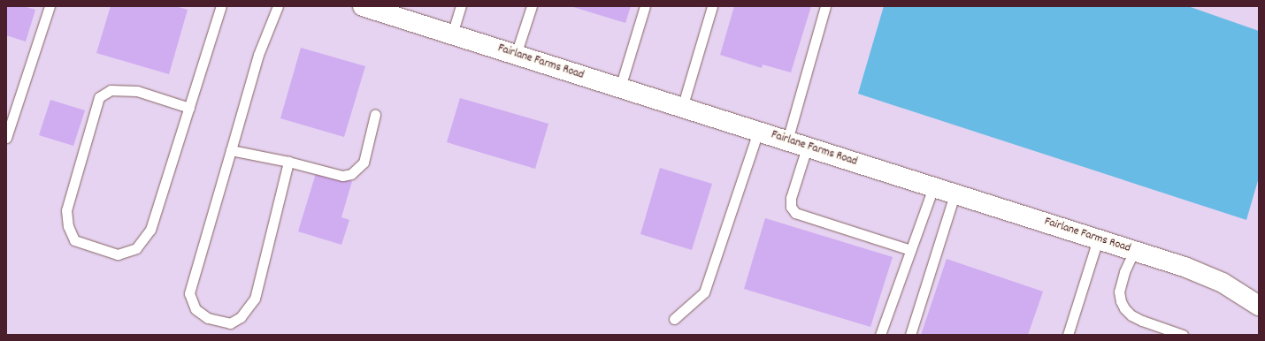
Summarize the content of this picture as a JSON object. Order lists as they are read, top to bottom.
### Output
{
  "streets": {
    "street": ["Fairlane Farms Road"]
  }
}
